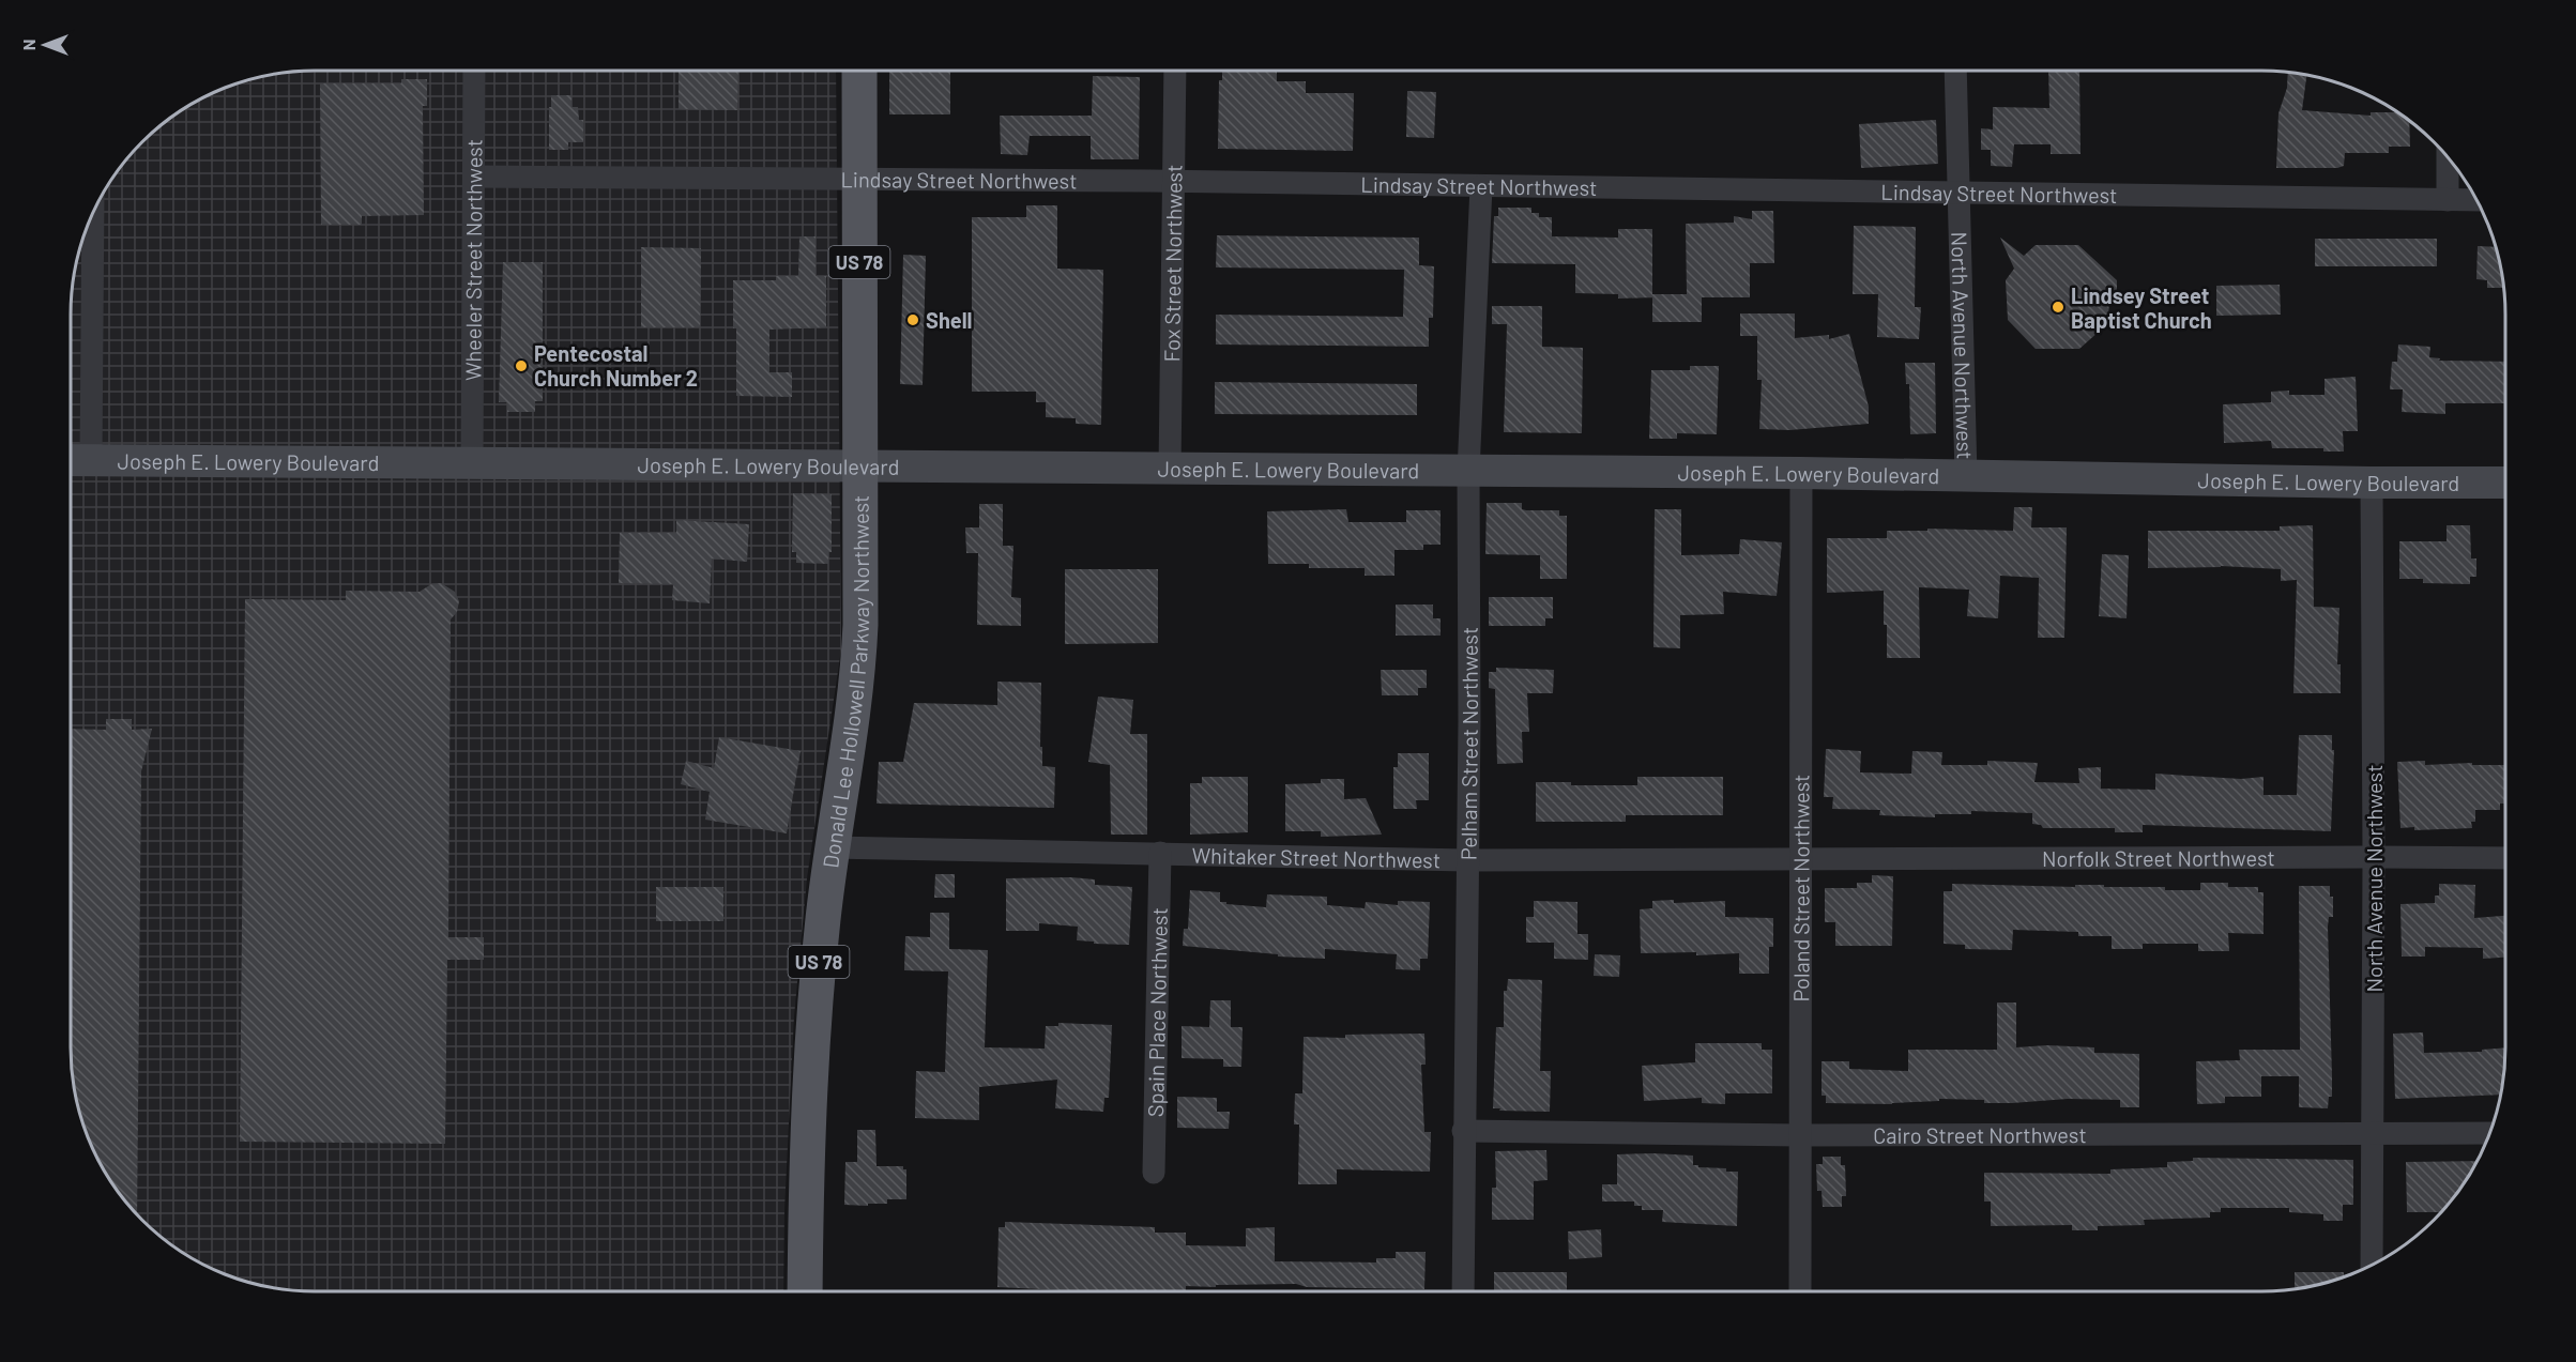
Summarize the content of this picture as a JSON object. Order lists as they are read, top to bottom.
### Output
{
  "streets": {
    "main road": ["US 78", "Joseph E. Lowery Boulevard", "Donald Lee Hollowell Parkway Northwest"],
    "street": [
      "Lindsay Street Northwest",
      "Wheeler Street Northwest",
      "Fox Street Northwest",
      "North Avenue Northwest",
      "Pelham Street Northwest",
      "Whitaker Street Northwest",
      "Norfolk Street Northwest",
      "Poland Street Northwest",
      "Spain Place Northwest",
      "Cairo Street Northwest"
    ]
  },
  "crossings": [
    ["Lindsay Street Northwest", "Wheeler Street Northwest"],
    ["Lindsay Street Northwest", "Fox Street Northwest"],
    ["Lindsay Street Northwest", "North Avenue Northwest"],
    ["Lindsay Street Northwest", "Donald Lee Hollowell Parkway Northwest"],
    ["Lindsay Street Northwest", "Pelham Street Northwest"],
    ["Wheeler Street Northwest", "Joseph E. Lowery Boulevard"],
    ["Fox Street Northwest", "Joseph E. Lowery Boulevard"],
    ["North Avenue Northwest", "Joseph E. Lowery Boulevard"],
    ["North Avenue Northwest", "Norfolk Street Northwest"],
    ["North Avenue Northwest", "Cairo Street Northwest"],
    ["Joseph E. Lowery Boulevard", "Donald Lee Hollowell Parkway Northwest"],
    ["Joseph E. Lowery Boulevard", "Pelham Street Northwest"],
    ["Joseph E. Lowery Boulevard", "Poland Street Northwest"],
    ["Donald Lee Hollowell Parkway Northwest", "Whitaker Street Northwest"],
    ["Pelham Street Northwest", "Whitaker Street Northwest"],
    ["Pelham Street Northwest", "Cairo Street Northwest"],
    ["Whitaker Street Northwest", "Norfolk Street Northwest"],
    ["Whitaker Street Northwest", "Poland Street Northwest"],
    ["Whitaker Street Northwest", "Spain Place Northwest"],
    ["Norfolk Street Northwest", "Poland Street Northwest"],
    ["Poland Street Northwest", "Cairo Street Northwest"]
  ],
  "places": ["Lindsey Street Baptist Church", "Shell", "Pentecostal Church Number 2"],
  "north": "left"
}
